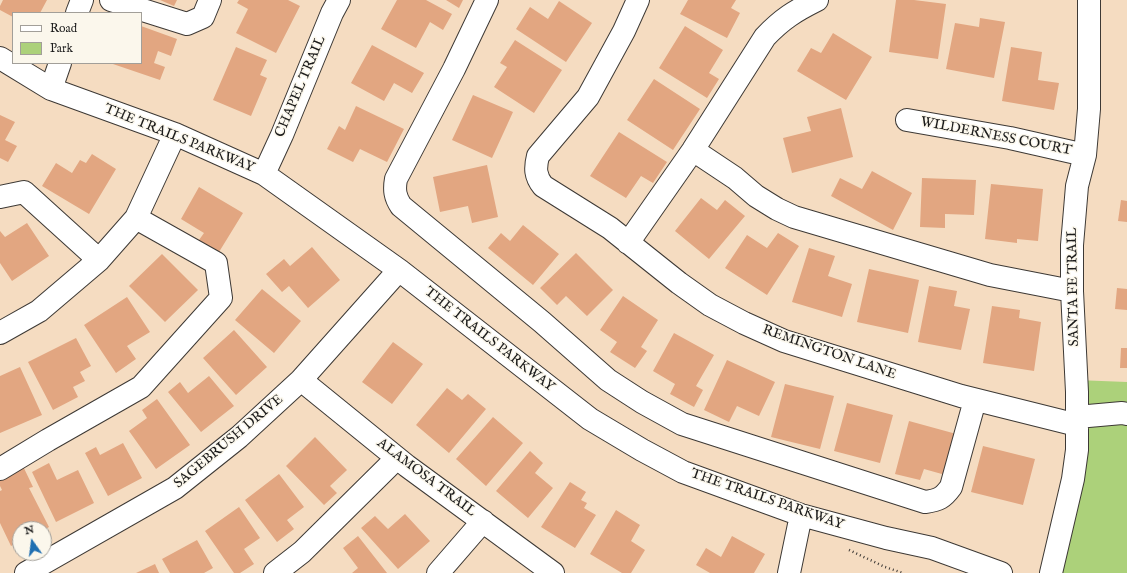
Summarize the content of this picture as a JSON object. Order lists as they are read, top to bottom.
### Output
{
  "streets": {
    "street": [
      "CHAPEL TRAIL",
      "WILDERNESS COURT",
      "THE TRAILS PARKWAY",
      "SANTA FE TRAIL",
      "REMINGTON LANE",
      "SAGEBRUSH DRIVE",
      "ALAMOSA TRAIL"
    ]
  },
  "crossings": [
    ["CHAPEL TRAIL", "THE TRAILS PARKWAY"],
    ["WILDERNESS COURT", "SANTA FE TRAIL"],
    ["THE TRAILS PARKWAY", "SAGEBRUSH DRIVE"],
    ["SANTA FE TRAIL", "REMINGTON LANE"],
    ["SAGEBRUSH DRIVE", "ALAMOSA TRAIL"]
  ],
  "legend": ["Road", "Park"],
  "north": "top"
}
